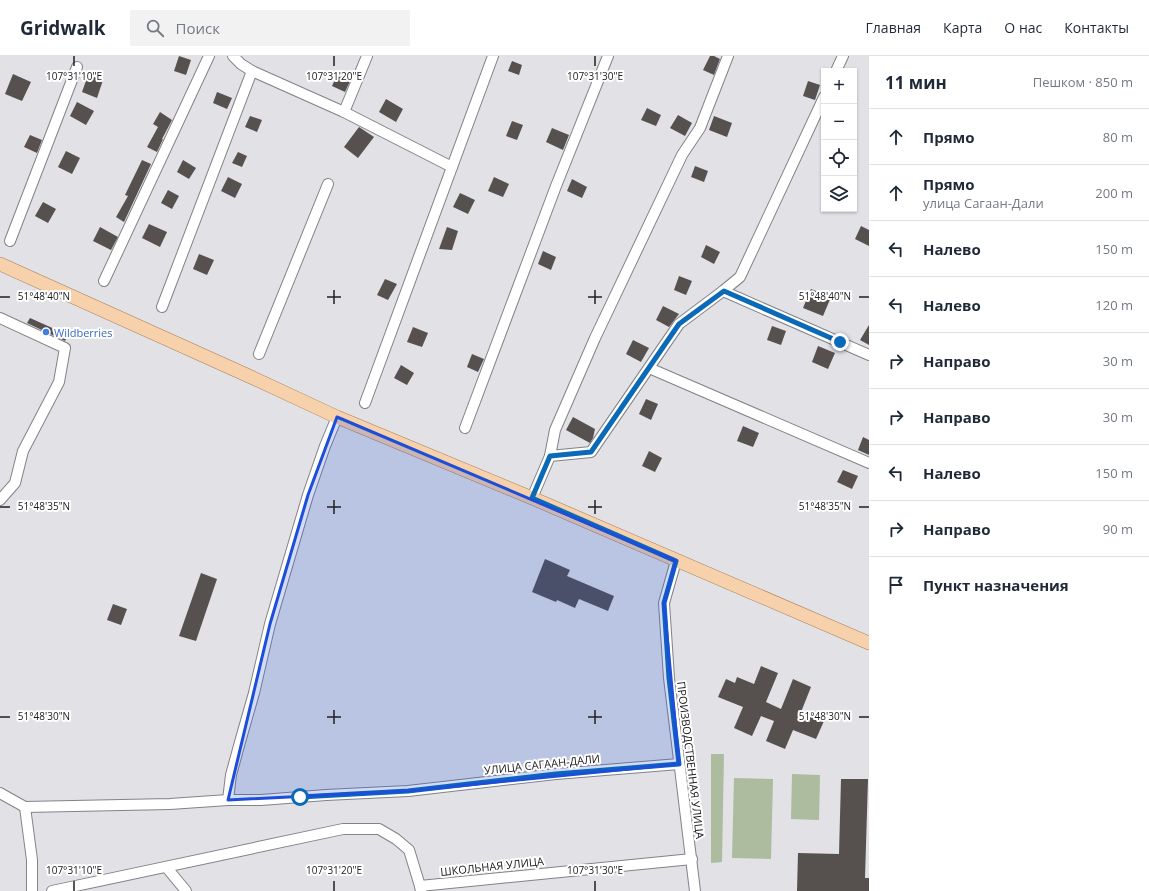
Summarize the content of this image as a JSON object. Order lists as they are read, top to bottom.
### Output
{
  "streets": {
    "street": ["ПРОИЗВОДСТВЕННАЯ УЛИЦА", "УЛИЦА САГААН-ДАЛИ", "ШКОЛЬНАЯ УЛИЦА"]
  },
  "crossings": [
    ["ПРОИЗВОДСТВЕННАЯ УЛИЦА", "УЛИЦА САГААН-ДАЛИ"],
    ["ПРОИЗВОДСТВЕННАЯ УЛИЦА", "ШКОЛЬНАЯ УЛИЦА"]
  ],
  "places": ["Wildberries"],
  "page": {
    "header": "Gridwalk",
    "search": "Поиск",
    "nav": [
      "Главная",
      "Карта",
      "О нас",
      "Контакты"
    ],
    "heading": ["11 мин", "Пешком · 850 m"],
    "map_buttons": ["+", "−"],
    "list": [
      ["Прямо", "80 m"],
      ["Прямо", "улица Сагаан-Дали", "200 m"],
      ["Налево", "150 m"],
      ["Налево", "120 m"],
      ["Направо", "30 m"],
      ["Направо", "30 m"],
      ["Налево", "150 m"],
      ["Направо", "90 m"],
      "Пункт назначения"
    ]
  },
  "coordinates": [
    "107°31'10\"E",
    "107°31'20\"E",
    "107°31'30\"E",
    "51°48'40\"N",
    "51°48'35\"N",
    "51°48'30\"N"
  ]
}
